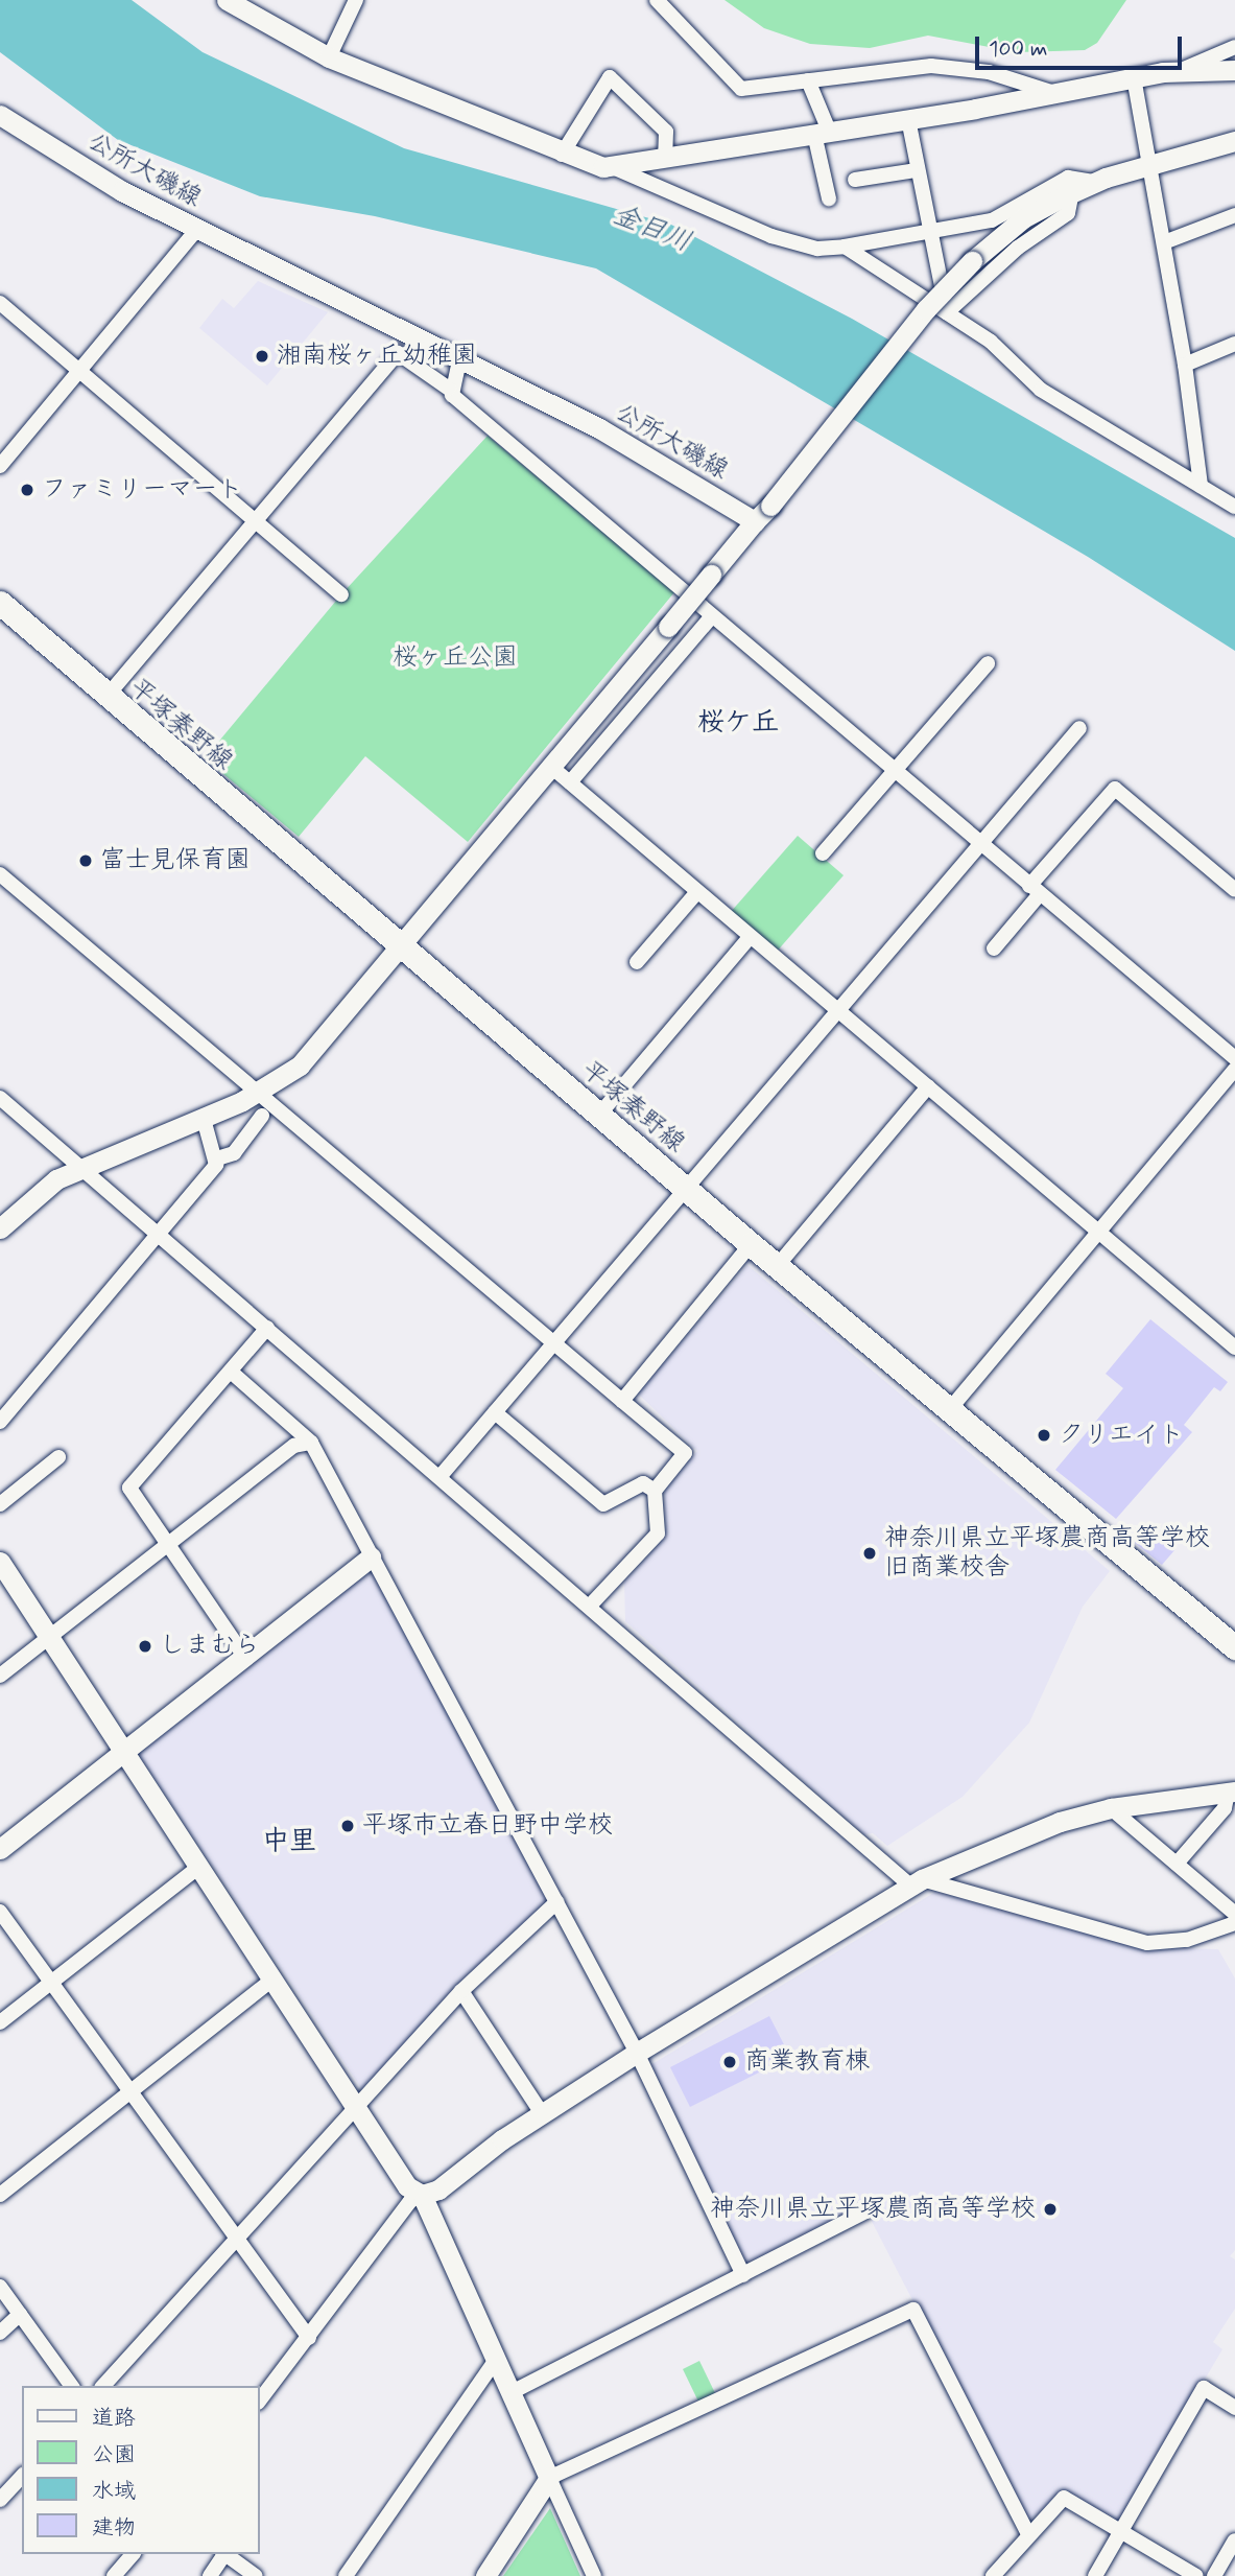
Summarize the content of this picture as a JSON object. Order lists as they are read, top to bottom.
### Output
{
  "streets": {
    "main road": ["平塚秦野線"],
    "street": ["公所大磯線"]
  },
  "districts": ["桜ケ丘", "中里"],
  "water": ["金目川"],
  "parks": ["桜ヶ丘公園"],
  "places": [
    "湘南桜ヶ丘幼稚園",
    "ファミリーマート",
    "富士見保育園",
    "クリエイト",
    "神奈川県立平塚農商高等学校 旧商業校舎",
    "しまむら",
    "平塚市立春日野中学校",
    "商業教育棟",
    "神奈川県立平塚農商高等学校"
  ],
  "legend": [
    "道路",
    "公園",
    "水域",
    "建物"
  ],
  "scale_bar": "100 m"
}
